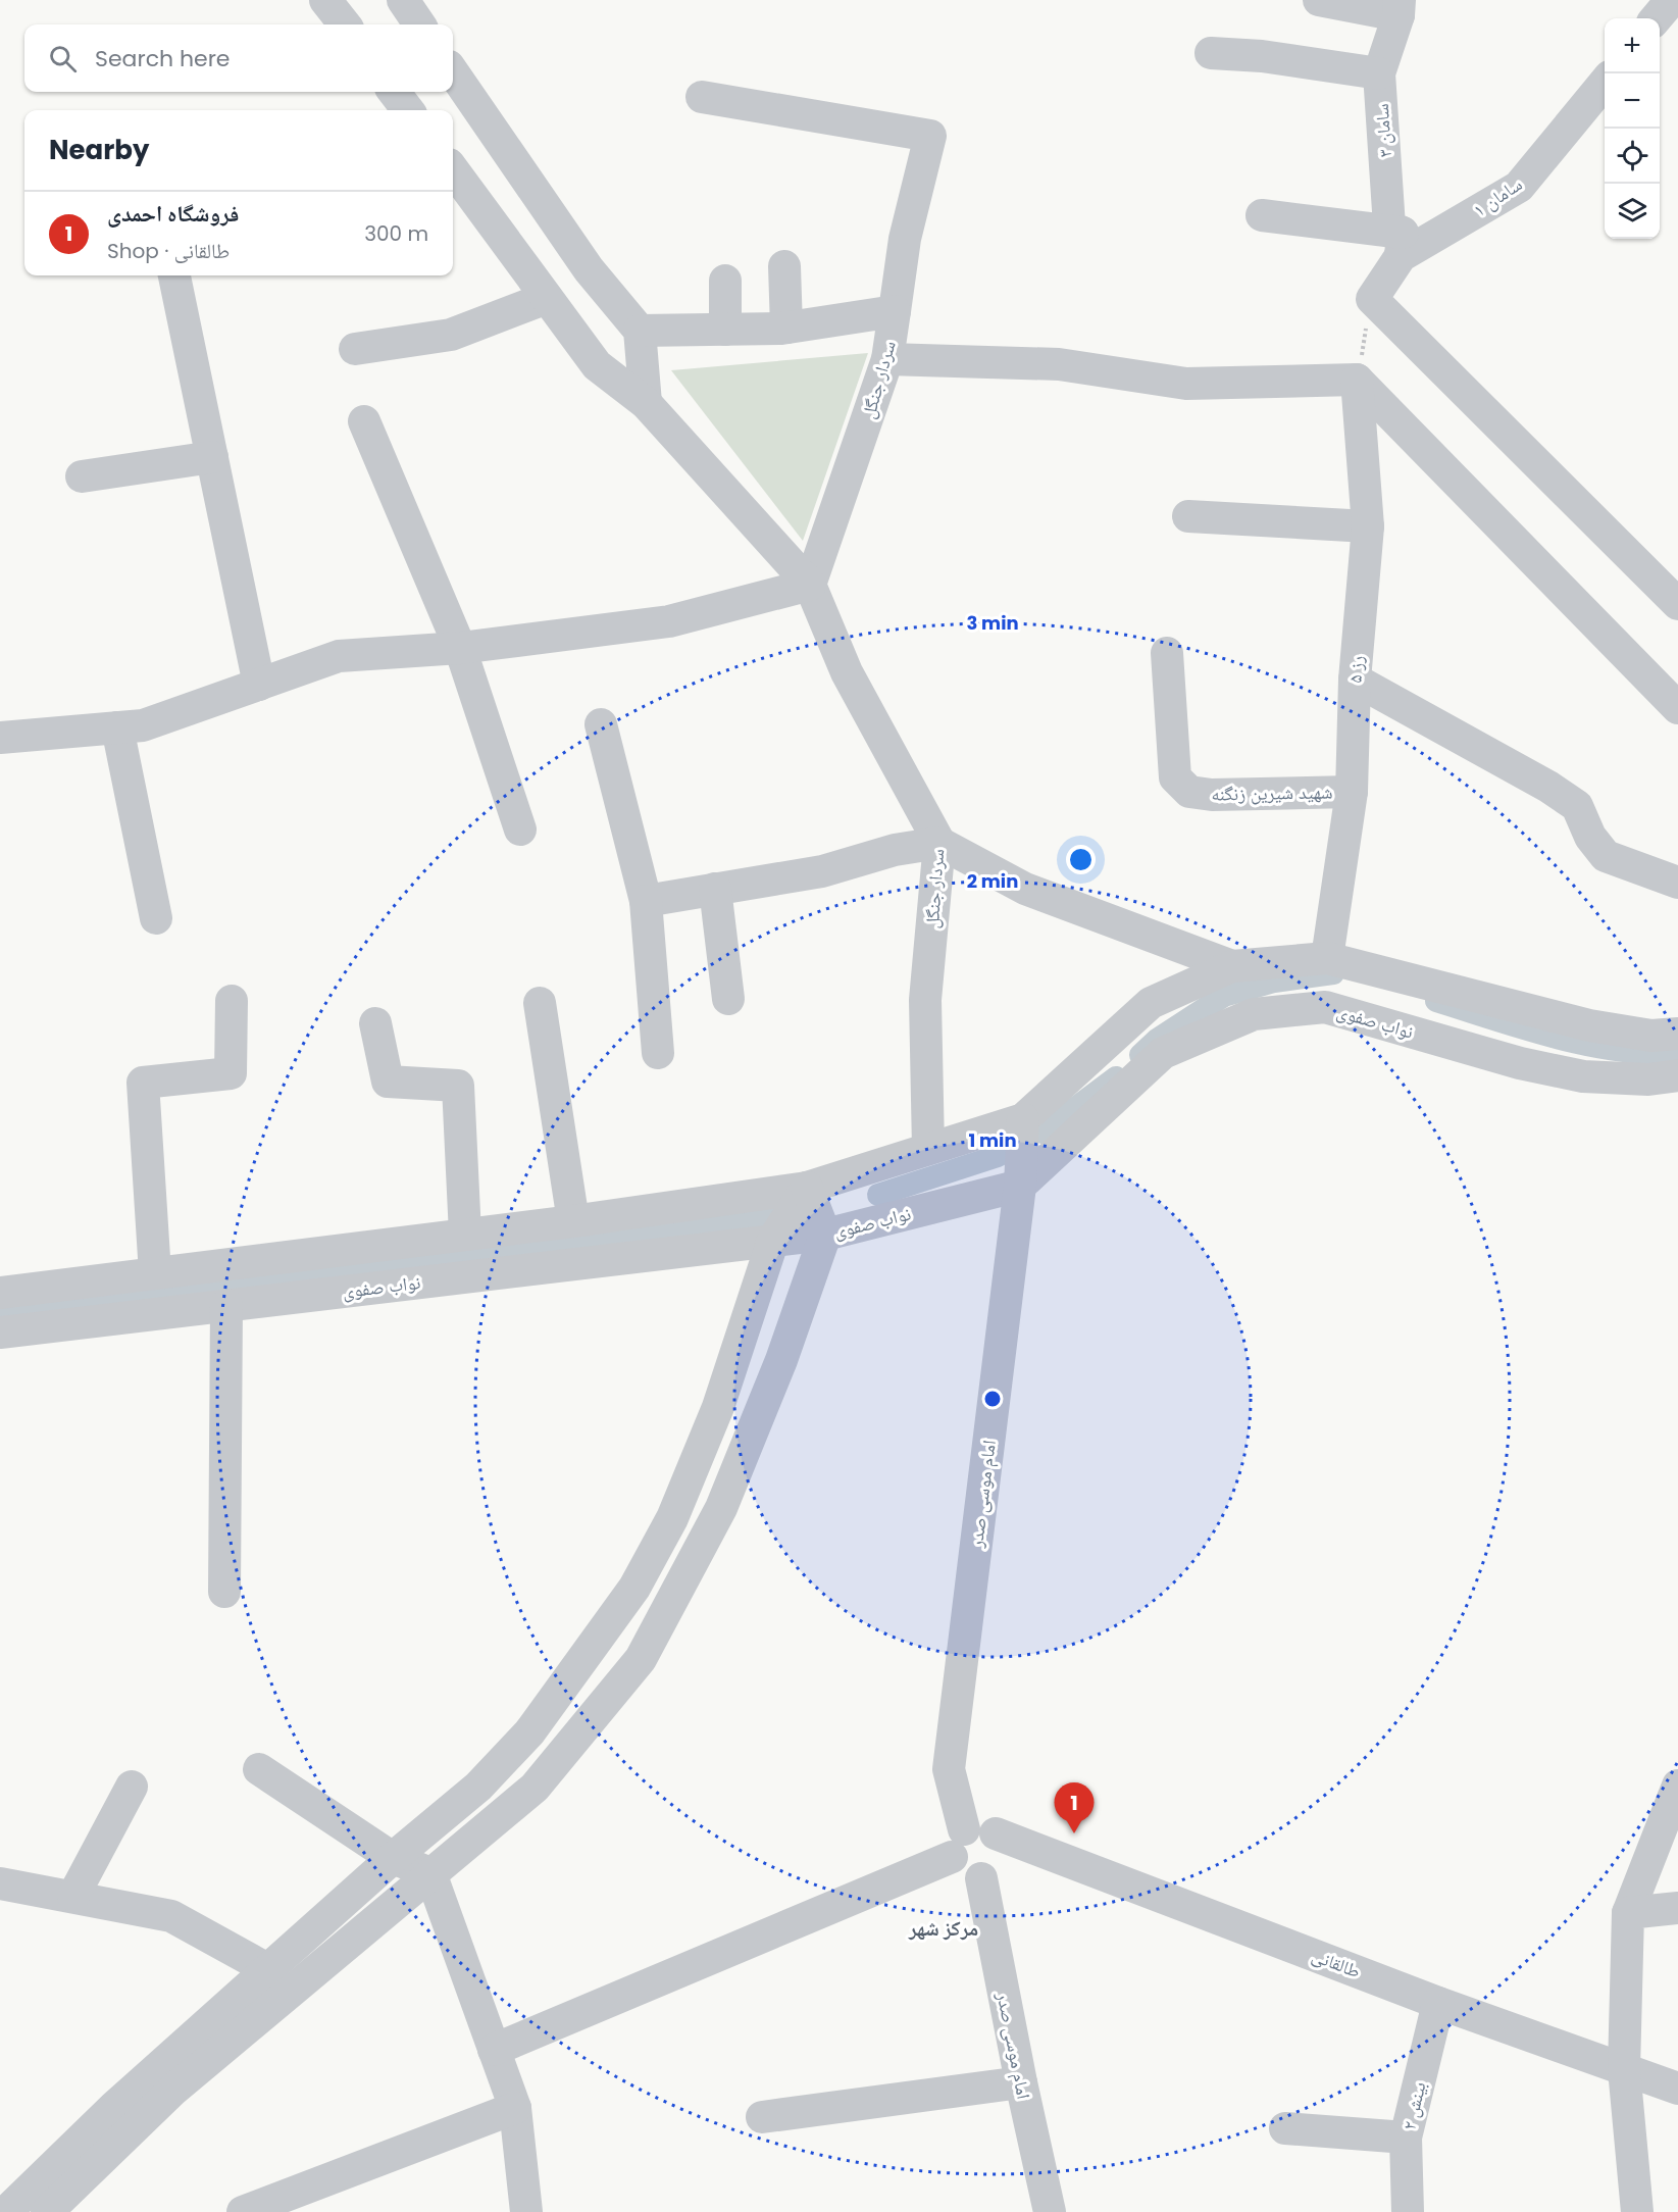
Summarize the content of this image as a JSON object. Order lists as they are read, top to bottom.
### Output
{
  "streets": {
    "street": [
      "سامان ۳",
      "سامان ۱",
      "سردار جنگل",
      "رز ۵",
      "شهید شیرین زنگنه",
      "نواب صفوی",
      "امام موسی صدر",
      "طالقانی",
      "بینش ۲"
    ]
  },
  "crossings": [
    ["سامان ۳", "سامان ۱"],
    ["رز ۵", "شهید شیرین زنگنه"],
    ["نواب صفوی", "امام موسی صدر"],
    ["امام موسی صدر", "طالقانی"],
    ["طالقانی", "بینش ۲"]
  ],
  "districts": ["مرکز شهر"],
  "page": {
    "map_buttons": ["+", "−"],
    "search": "Search here",
    "heading": "Nearby",
    "list": [
      {
        "mark": "1",
        "name": "فروشگاه احمدی",
        "note": "Shop · طالقانی",
        "value": "300 m"
      }
    ],
    "pins": "1"
  },
  "rings": ["3 min", "2 min", "1 min"]
}
